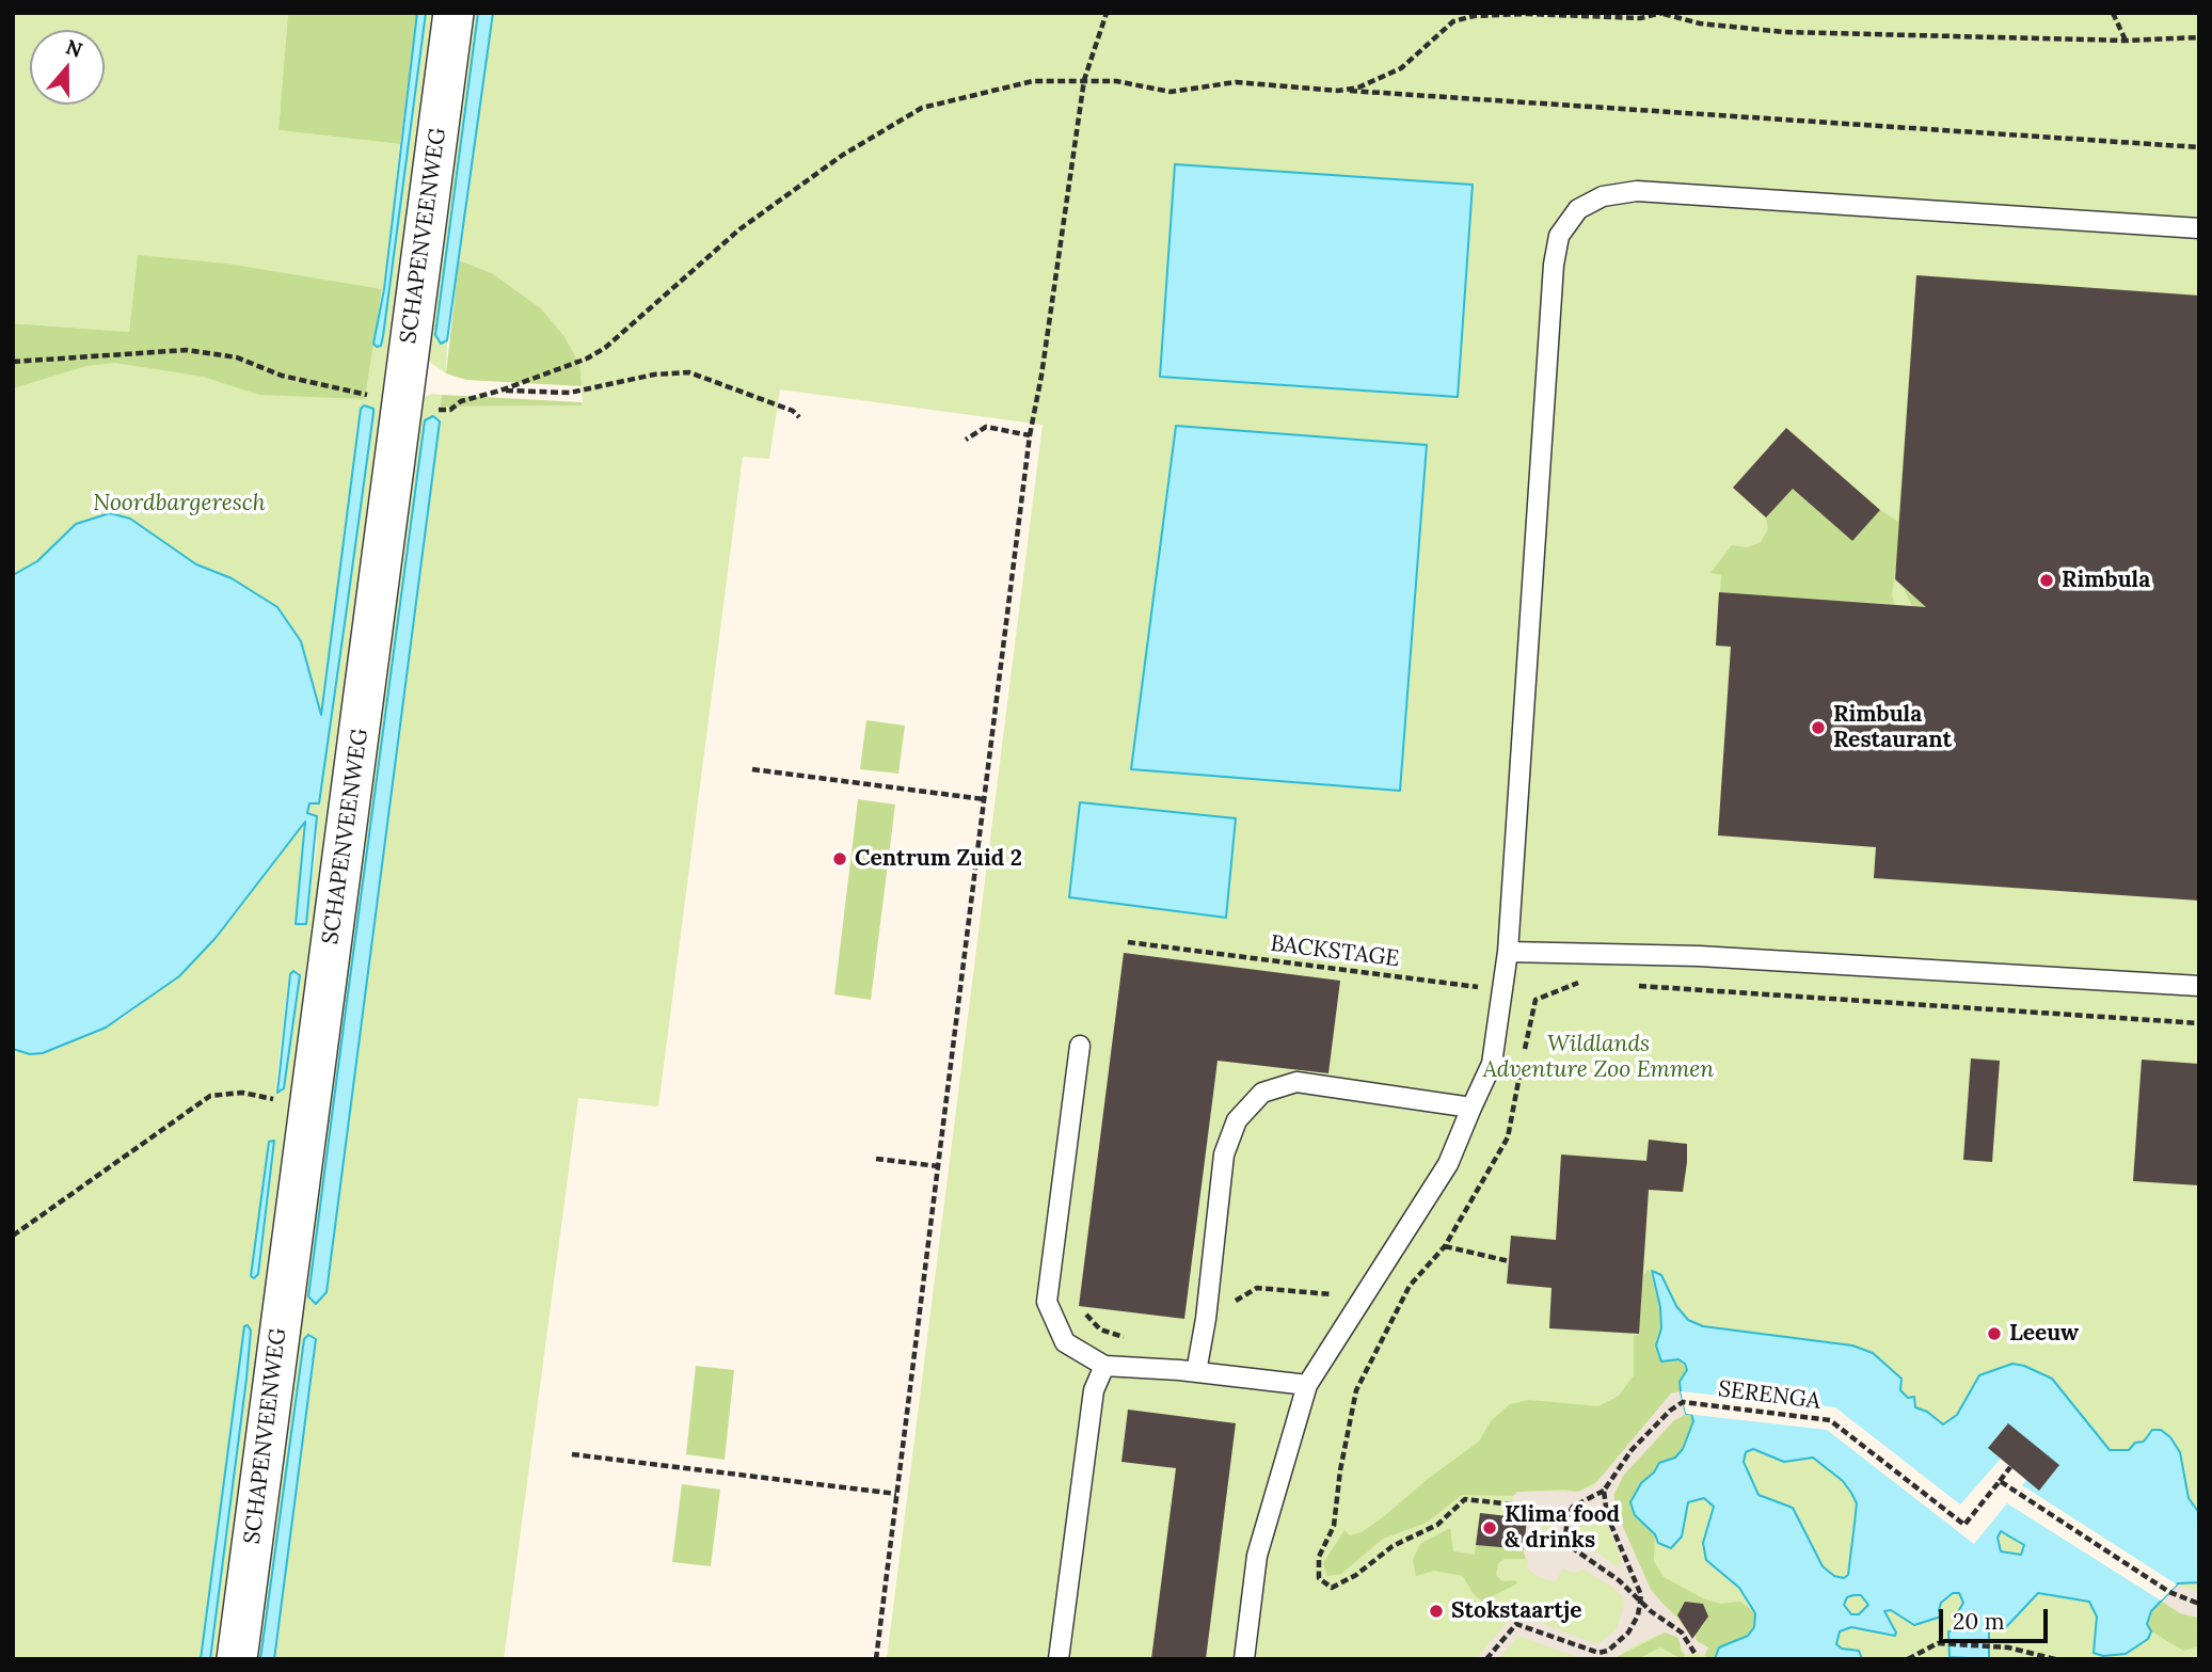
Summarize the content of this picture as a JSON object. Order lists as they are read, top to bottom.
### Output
{
  "streets": {
    "street": ["SCHAPENVEENWEG"],
    "path": ["BACKSTAGE", "SERENGA"]
  },
  "parks": ["Noordbargeresch", "Wildlands Adventure Zoo Emmen"],
  "places": [
    "Rimbula",
    "Rimbula Restaurant",
    "Centrum Zuid 2",
    "Leeuw",
    "Klima food & drinks",
    "Stokstaartje"
  ],
  "scale_bar": "20 m",
  "north": "top"
}
